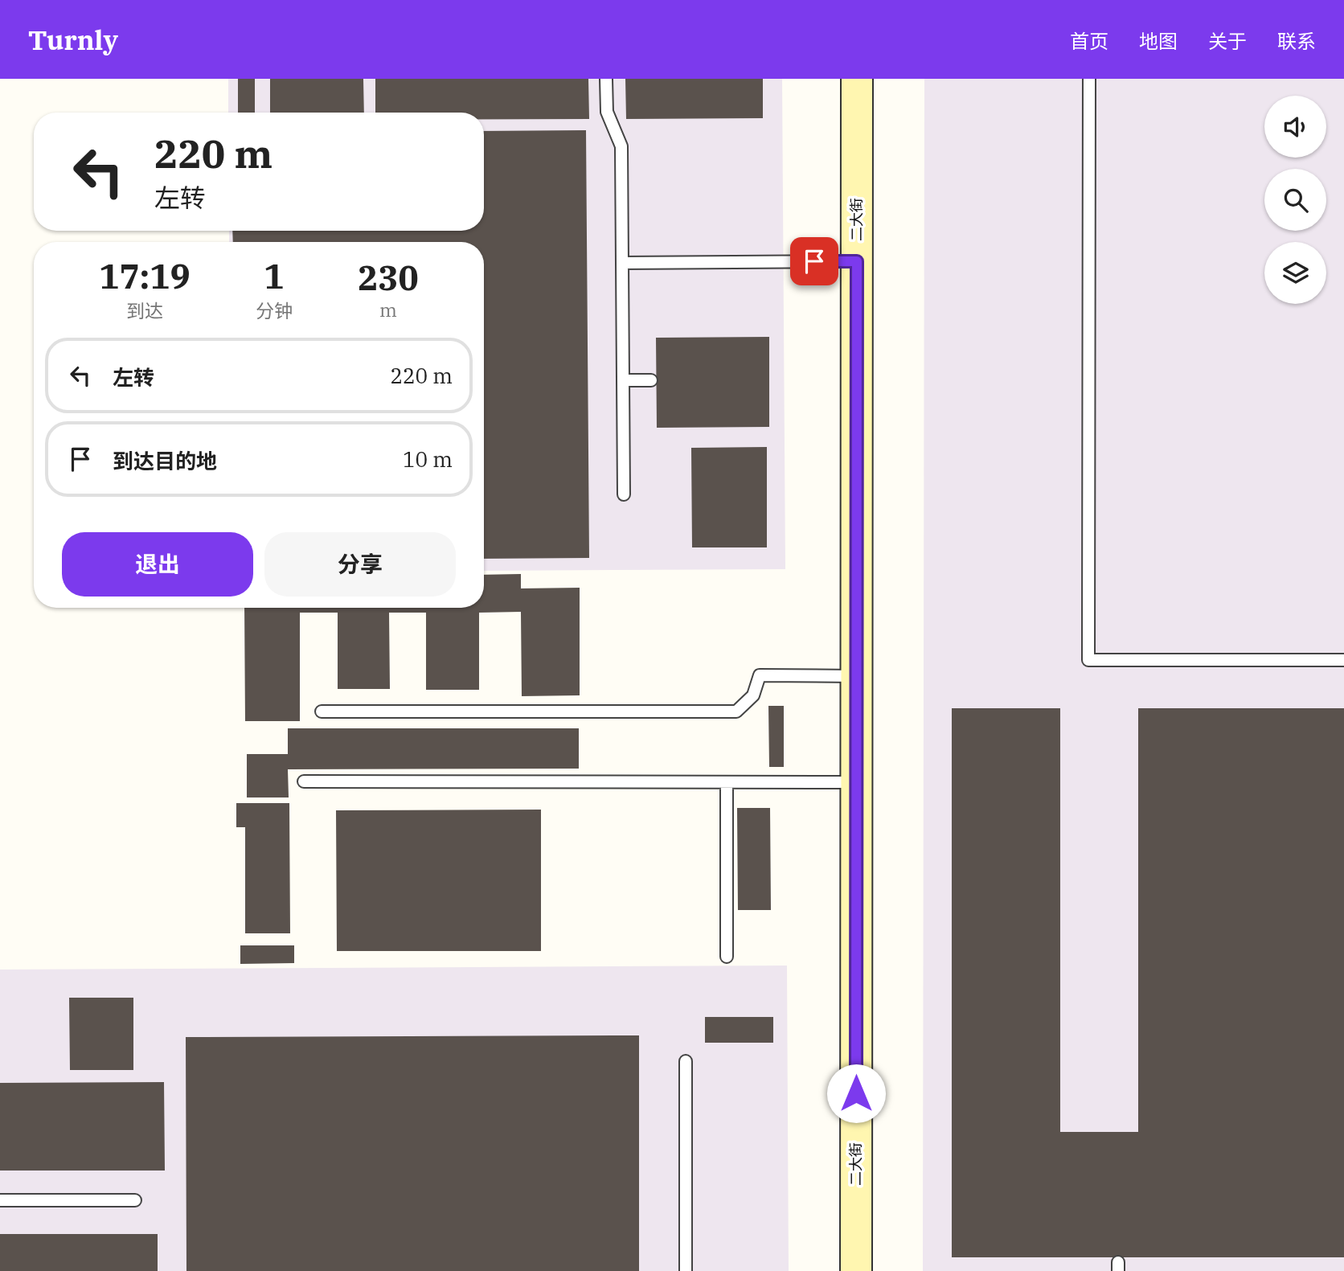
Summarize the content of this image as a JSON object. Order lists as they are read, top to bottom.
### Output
{
  "streets": {
    "street": ["二大街"]
  },
  "page": {
    "header": "Turnly",
    "nav": [
      "首页",
      "地图",
      "关于",
      "联系"
    ],
    "turn": ["220 m", "左转"],
    "eta": [
      "17:19",
      "到达",
      "1",
      "分钟",
      "230",
      "m"
    ],
    "list": [
      {
        "name": "左转",
        "value": "220 m"
      },
      {
        "name": "到达目的地",
        "value": "10 m"
      }
    ],
    "buttons": ["退出", "分享"]
  }
}
